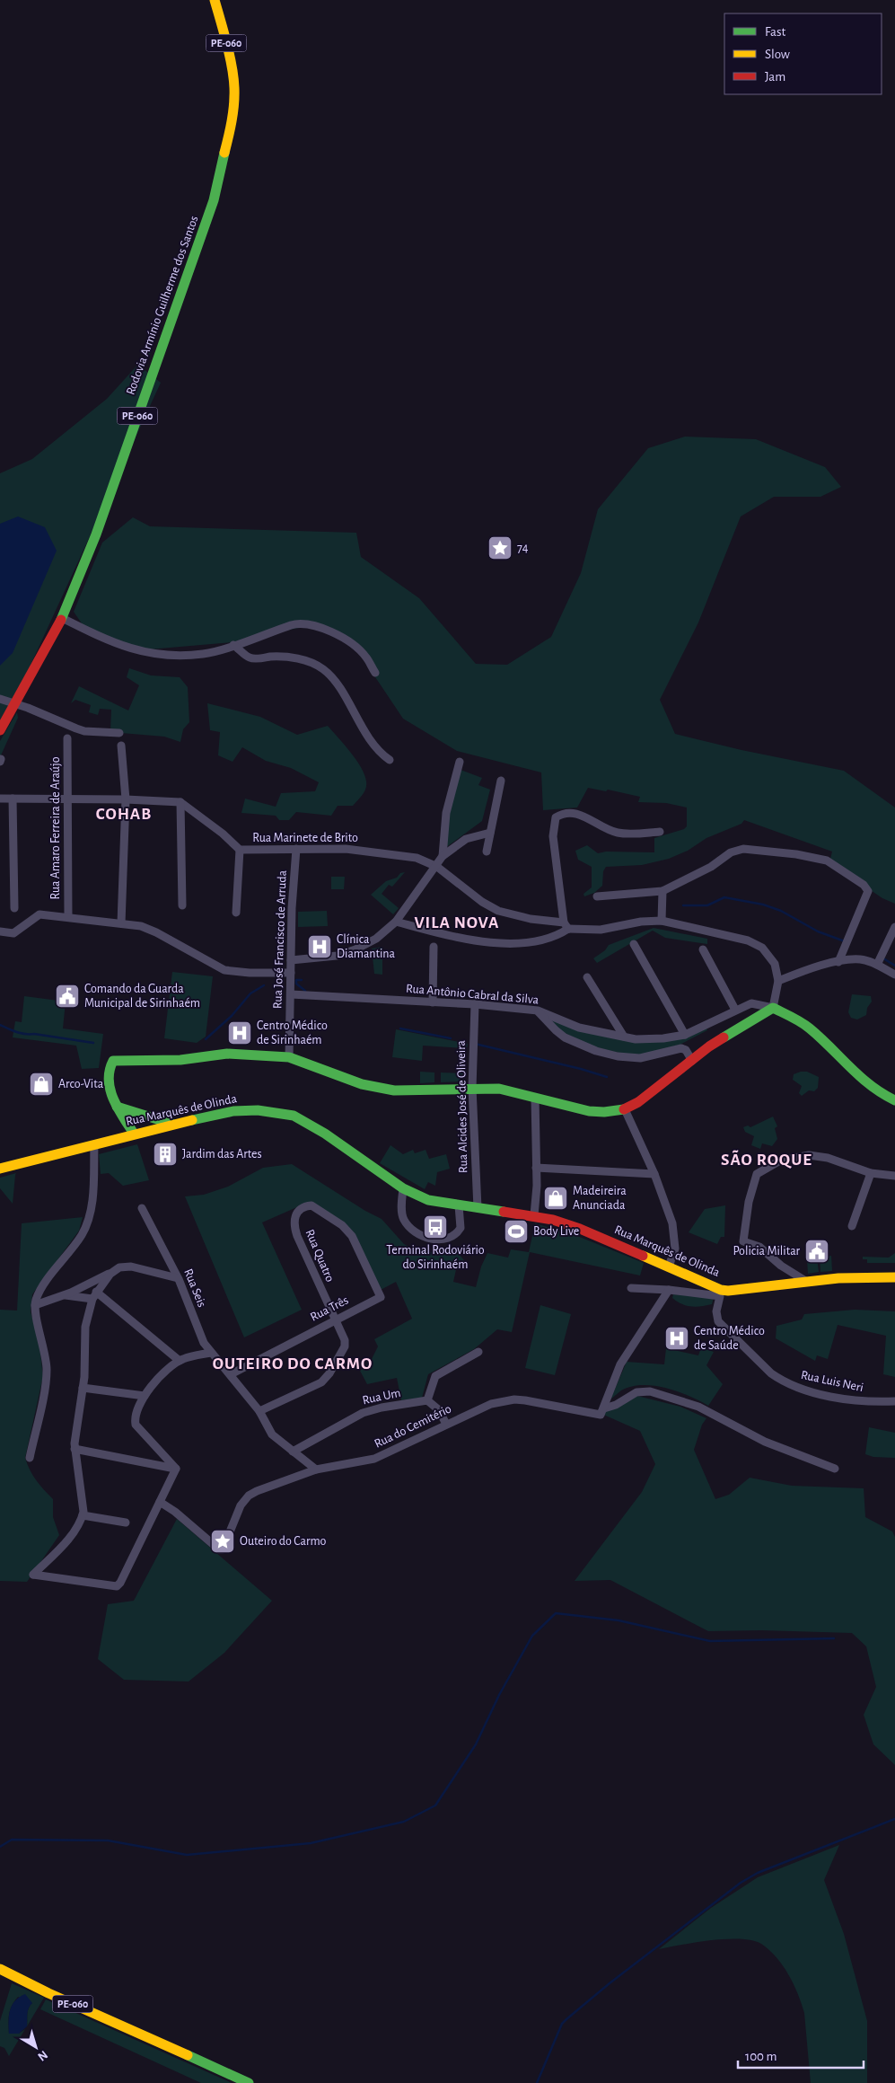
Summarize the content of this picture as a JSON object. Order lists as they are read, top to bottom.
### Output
{
  "streets": {
    "main road": ["PE-060", "Rodovia Armínio Guilherme dos Santos", "Rua Marquês de Olinda"],
    "street": [
      "Rua Amaro Ferreira de Araújo",
      "Rua Marinete de Brito",
      "Rua José Francisco de Arruda",
      "Rua Antônio Cabral da Silva",
      "Rua Alcides José de Oliveira",
      "Rua Quatro",
      "Rua Seis",
      "Rua Três",
      "Rua Luis Neri",
      "Rua Um",
      "Rua do Cemitério"
    ]
  },
  "crossings": [
    ["Rua Marinete de Brito", "Rua José Francisco de Arruda"],
    ["Rua José Francisco de Arruda", "Rua Antônio Cabral da Silva"],
    ["Rua Antônio Cabral da Silva", "Rua Alcides José de Oliveira"],
    ["Rua Alcides José de Oliveira", "Rua Marquês de Olinda"],
    ["Rua Marquês de Olinda", "Rua Luis Neri"],
    ["Rua Quatro", "Rua Seis"],
    ["Rua Quatro", "Rua Três"],
    ["Rua Seis", "Rua Três"]
  ],
  "districts": [
    "COHAB",
    "VILA NOVA",
    "SÃO ROQUE",
    "OUTEIRO DO CARMO"
  ],
  "places": {
    "place": ["74", "Outeiro do Carmo"],
    "hospital": ["Clínica Diamantina", "Centro Médico de Sirinhaém", "Centro Médico de Saúde"],
    "public building": ["Comando da Guarda Municipal de Sirinhaém", "Policia Militar"],
    "shop": ["Arco-Vita", "Madeireira Anunciada"],
    "building": ["Jardim das Artes"],
    "bus stop": ["Terminal Rodoviário do Sirinhaém"],
    "sports": ["Body Live"]
  },
  "legend": ["Fast", "Slow", "Jam"],
  "scale_bar": "100 m",
  "north": "bottom right"
}
